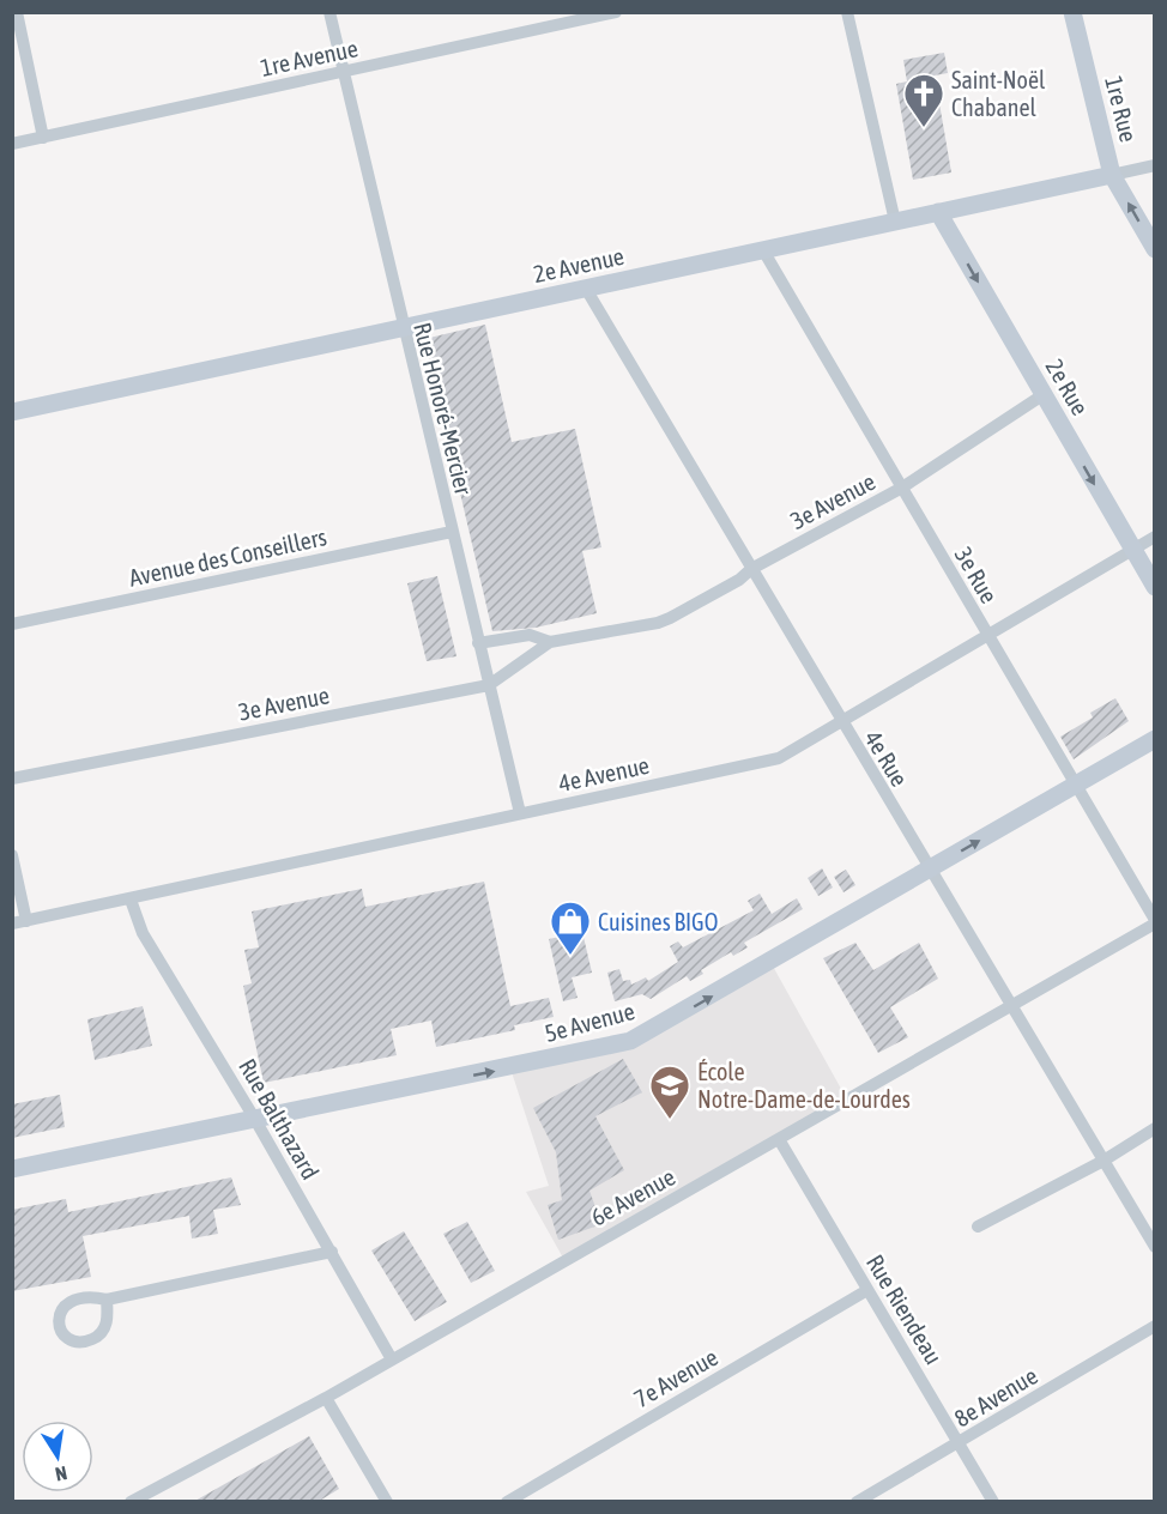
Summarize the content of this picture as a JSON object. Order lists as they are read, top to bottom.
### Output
{
  "streets": {
    "street": [
      "1re Avenue",
      "1re Rue",
      "2e Avenue",
      "2e Rue",
      "Rue Honoré-Mercier",
      "3e Avenue",
      "Avenue des Conseillers",
      "3e Rue",
      "4e Rue",
      "4e Avenue",
      "5e Avenue",
      "Rue Balthazard",
      "6e Avenue",
      "Rue Riendeau",
      "7e Avenue",
      "8e Avenue"
    ]
  },
  "crossings": [
    ["1re Avenue", "Rue Honoré-Mercier"],
    ["1re Rue", "2e Avenue"],
    ["2e Avenue", "2e Rue"],
    ["2e Avenue", "Rue Honoré-Mercier"],
    ["2e Avenue", "3e Rue"],
    ["2e Avenue", "4e Rue"],
    ["2e Rue", "3e Avenue"],
    ["2e Rue", "4e Avenue"],
    ["Rue Honoré-Mercier", "3e Avenue"],
    ["Rue Honoré-Mercier", "Avenue des Conseillers"],
    ["Rue Honoré-Mercier", "4e Avenue"],
    ["3e Avenue", "3e Rue"],
    ["3e Avenue", "4e Rue"],
    ["3e Rue", "4e Avenue"],
    ["3e Rue", "5e Avenue"],
    ["3e Rue", "6e Avenue"],
    ["4e Rue", "4e Avenue"],
    ["4e Rue", "5e Avenue"],
    ["4e Rue", "6e Avenue"],
    ["4e Avenue", "Rue Balthazard"],
    ["5e Avenue", "Rue Balthazard"],
    ["Rue Balthazard", "6e Avenue"],
    ["6e Avenue", "Rue Riendeau"],
    ["Rue Riendeau", "7e Avenue"],
    ["Rue Riendeau", "8e Avenue"]
  ],
  "one_way": ["2e Rue", "5e Avenue"],
  "places": {
    "church": ["Saint-Noël Chabanel"],
    "shop": ["Cuisines BIGO"],
    "school or university": ["École Notre-Dame-de-Lourdes"]
  },
  "north": "bottom"
}
